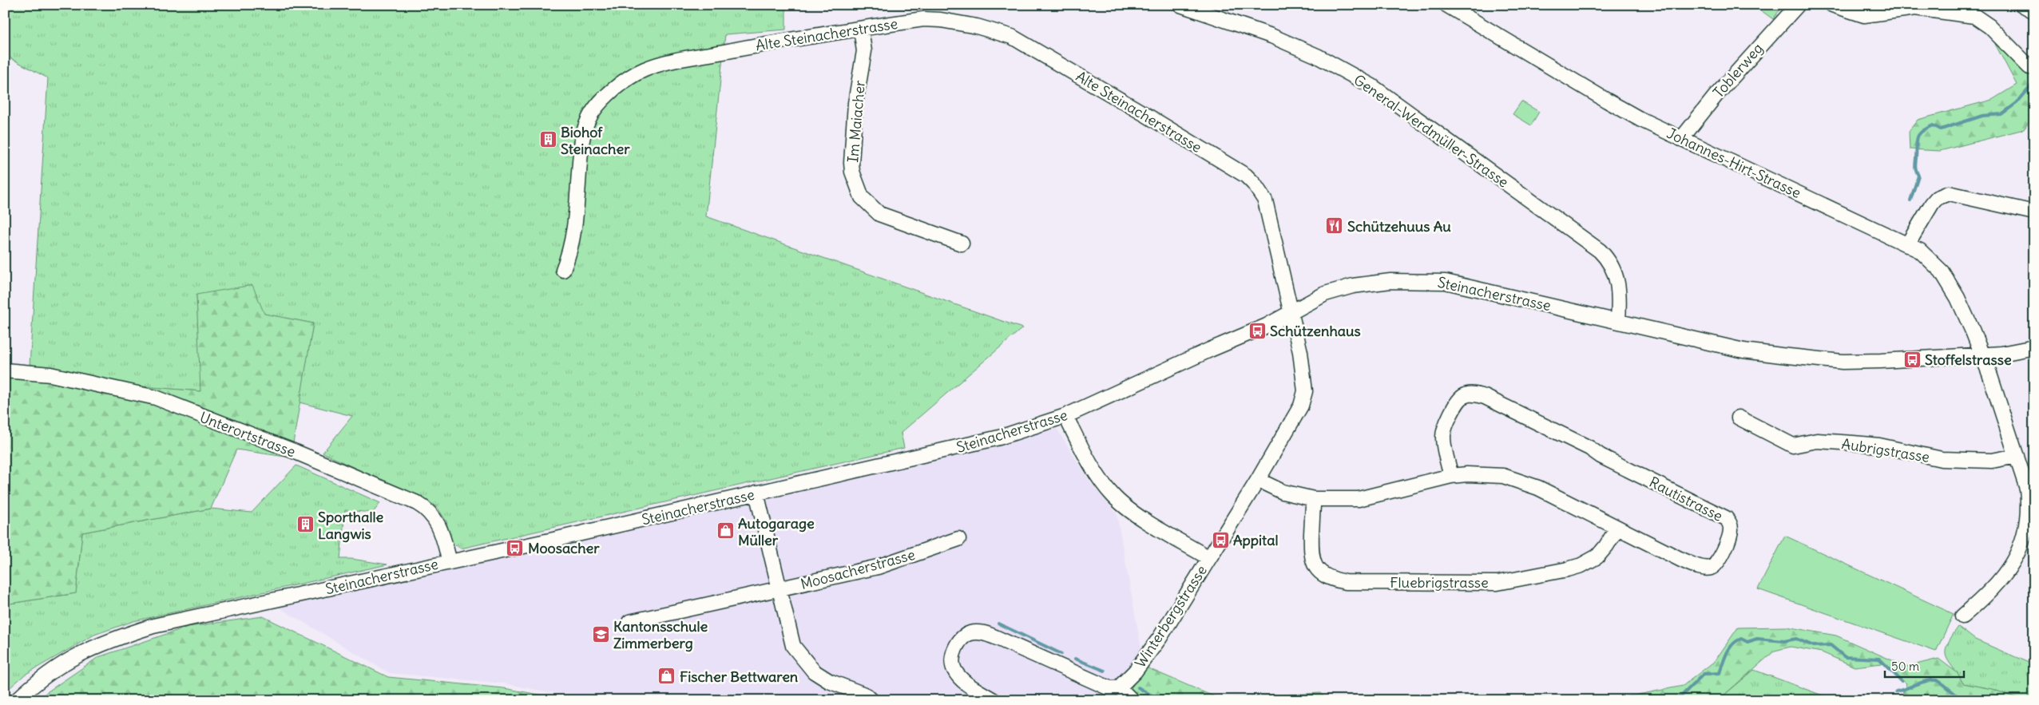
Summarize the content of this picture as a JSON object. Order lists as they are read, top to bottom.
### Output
{
  "streets": {
    "street": [
      "Alte Steinacherstrasse",
      "Toblerweg",
      "Im Maiacher",
      "General-Werdmüller-Strasse",
      "Johannes-Hirt-Strasse",
      "Steinacherstrasse",
      "Unterortstrasse",
      "Aubrigstrasse",
      "Rautistrasse",
      "Moosacherstrasse",
      "Fluebrigstrasse",
      "Winterbergstrasse"
    ]
  },
  "crossings": [
    ["Alte Steinacherstrasse", "Im Maiacher"],
    ["Alte Steinacherstrasse", "Steinacherstrasse"],
    ["Alte Steinacherstrasse", "Winterbergstrasse"],
    ["Toblerweg", "Johannes-Hirt-Strasse"],
    ["General-Werdmüller-Strasse", "Steinacherstrasse"],
    ["Johannes-Hirt-Strasse", "Steinacherstrasse"],
    ["Steinacherstrasse", "Unterortstrasse"],
    ["Steinacherstrasse", "Winterbergstrasse"],
    ["Rautistrasse", "Fluebrigstrasse"]
  ],
  "places": {
    "building": ["Biohof Steinacher", "Sporthalle Langwis"],
    "restaurant": ["Schützehuus Au"],
    "bus stop": [
      "Schützenhaus",
      "Stoffelstrasse",
      "Appital",
      "Moosacher"
    ],
    "shop": ["Autogarage Müller", "Fischer Bettwaren"],
    "school or university": ["Kantonsschule Zimmerberg"]
  },
  "scale_bar": "50 m"
}
